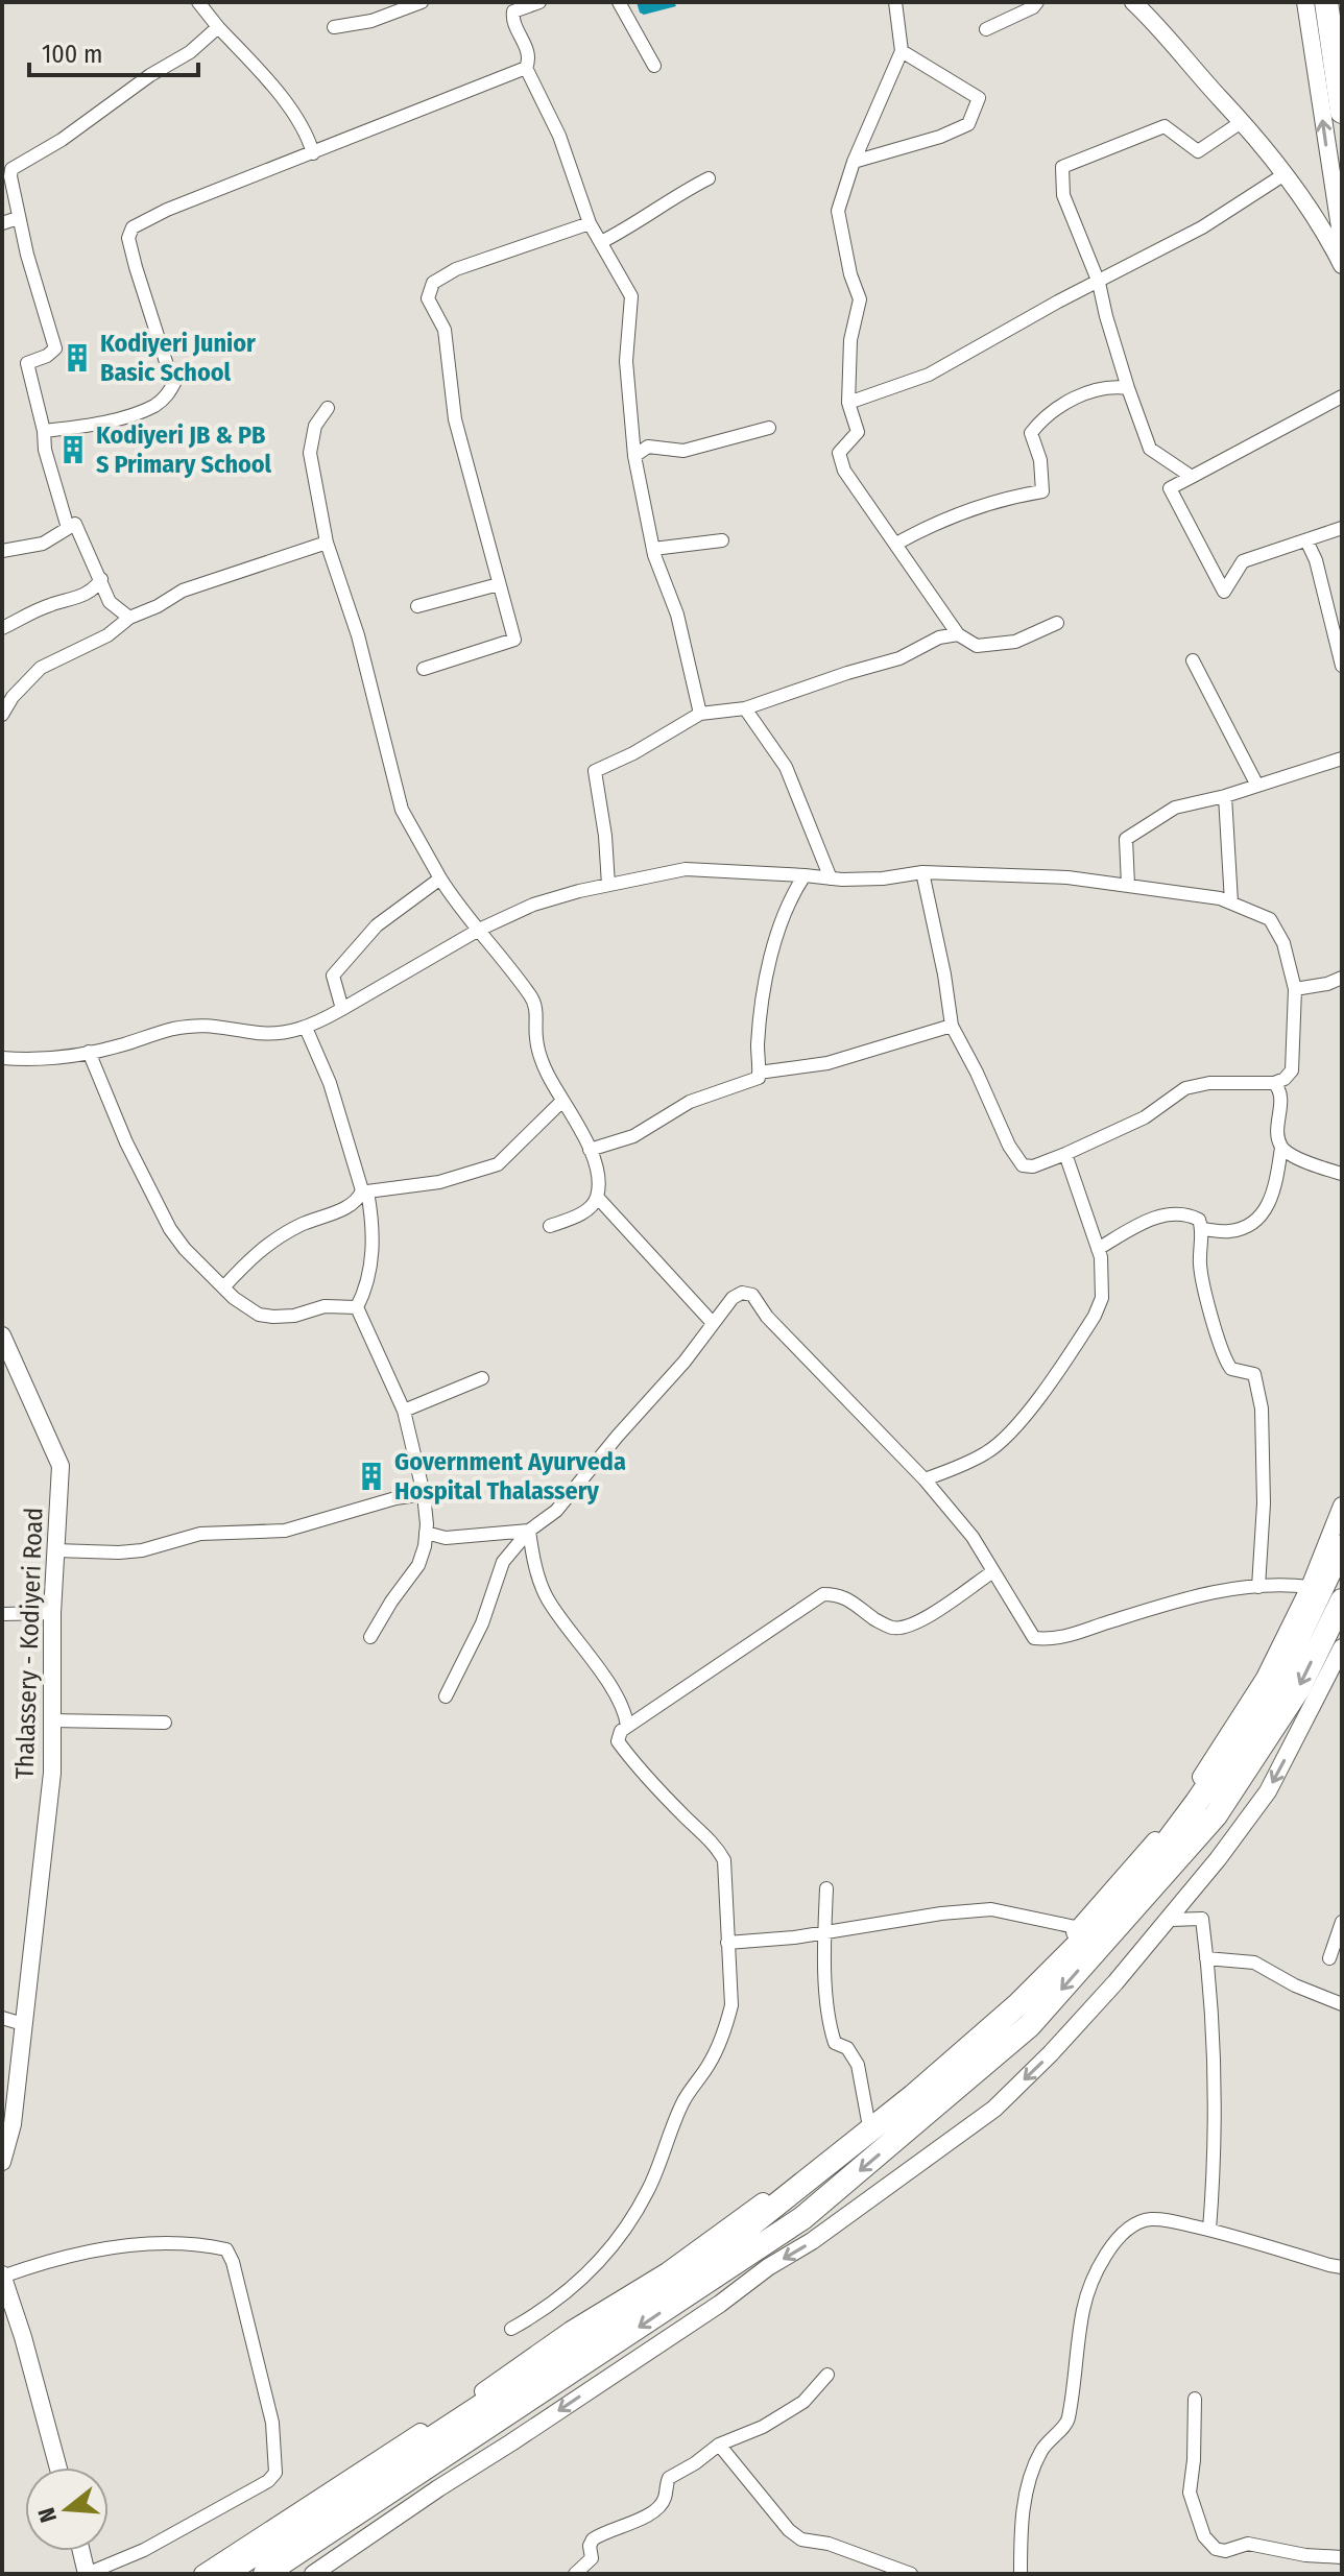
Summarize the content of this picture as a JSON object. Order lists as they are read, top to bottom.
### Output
{
  "streets": {
    "street": ["Thalassery - Kodiyeri Road"]
  },
  "places": {
    "building": ["Kodiyeri Junior Basic School", "Kodiyeri JB & PB S Primary School", "Government Ayurveda Hospital Thalassery"]
  },
  "scale_bar": "100 m",
  "north": "left"
}
